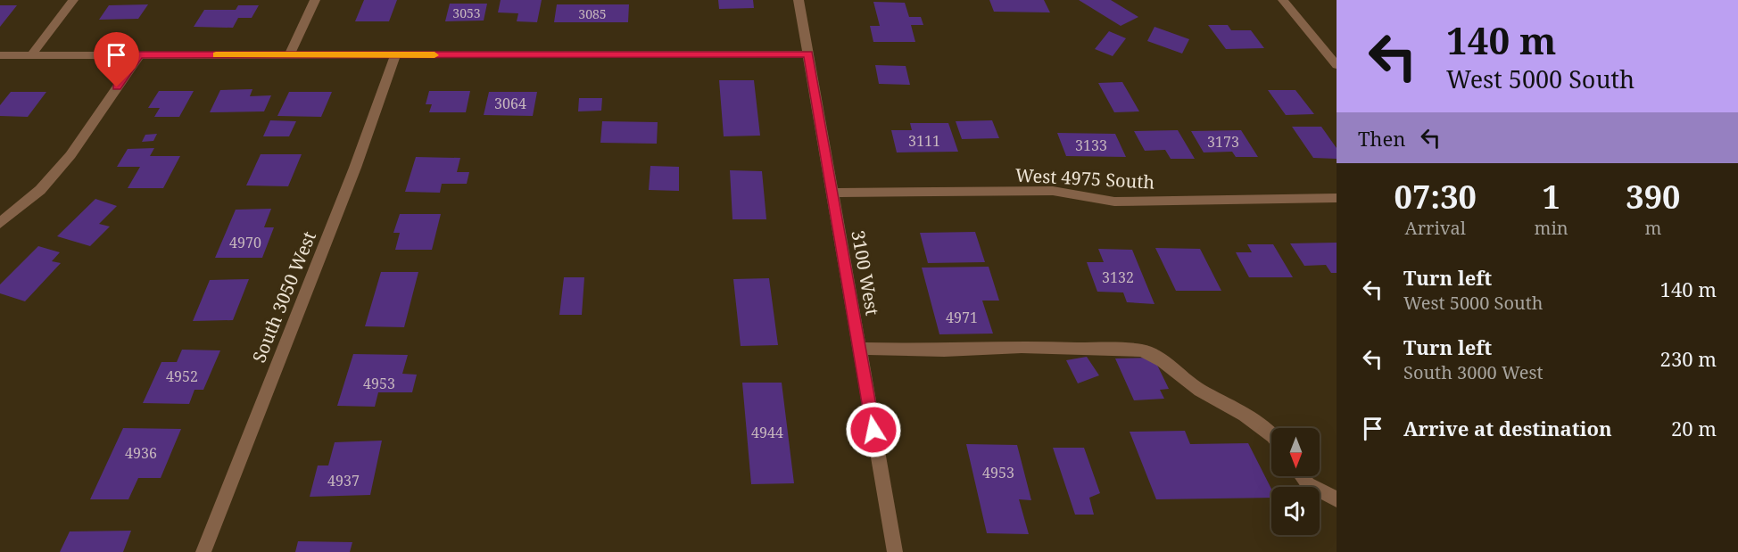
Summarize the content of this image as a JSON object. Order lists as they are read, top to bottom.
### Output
{
  "streets": {
    "street": ["West 4975 South", "3100 West", "South 3050 West"]
  },
  "crossings": [
    ["West 4975 South", "3100 West"]
  ],
  "house_numbers": [
    "3053",
    "3085",
    "3064",
    "3111",
    "3173",
    "3133",
    "4970",
    "3132",
    "4971",
    "4952",
    "4953",
    "4944",
    "4936",
    "4953",
    "4937"
  ],
  "north": "bottom",
  "page": {
    "turn": ["140 m", "West 5000 South"],
    "then": "Then",
    "eta": [
      "07:30",
      "Arrival",
      "1",
      "min",
      "390",
      "m"
    ],
    "list": [
      {
        "name": "Turn left",
        "note": "West 5000 South",
        "value": "140 m"
      },
      {
        "name": "Turn left",
        "note": "South 3000 West",
        "value": "230 m"
      },
      {
        "name": "Arrive at destination",
        "value": "20 m"
      }
    ]
  }
}
